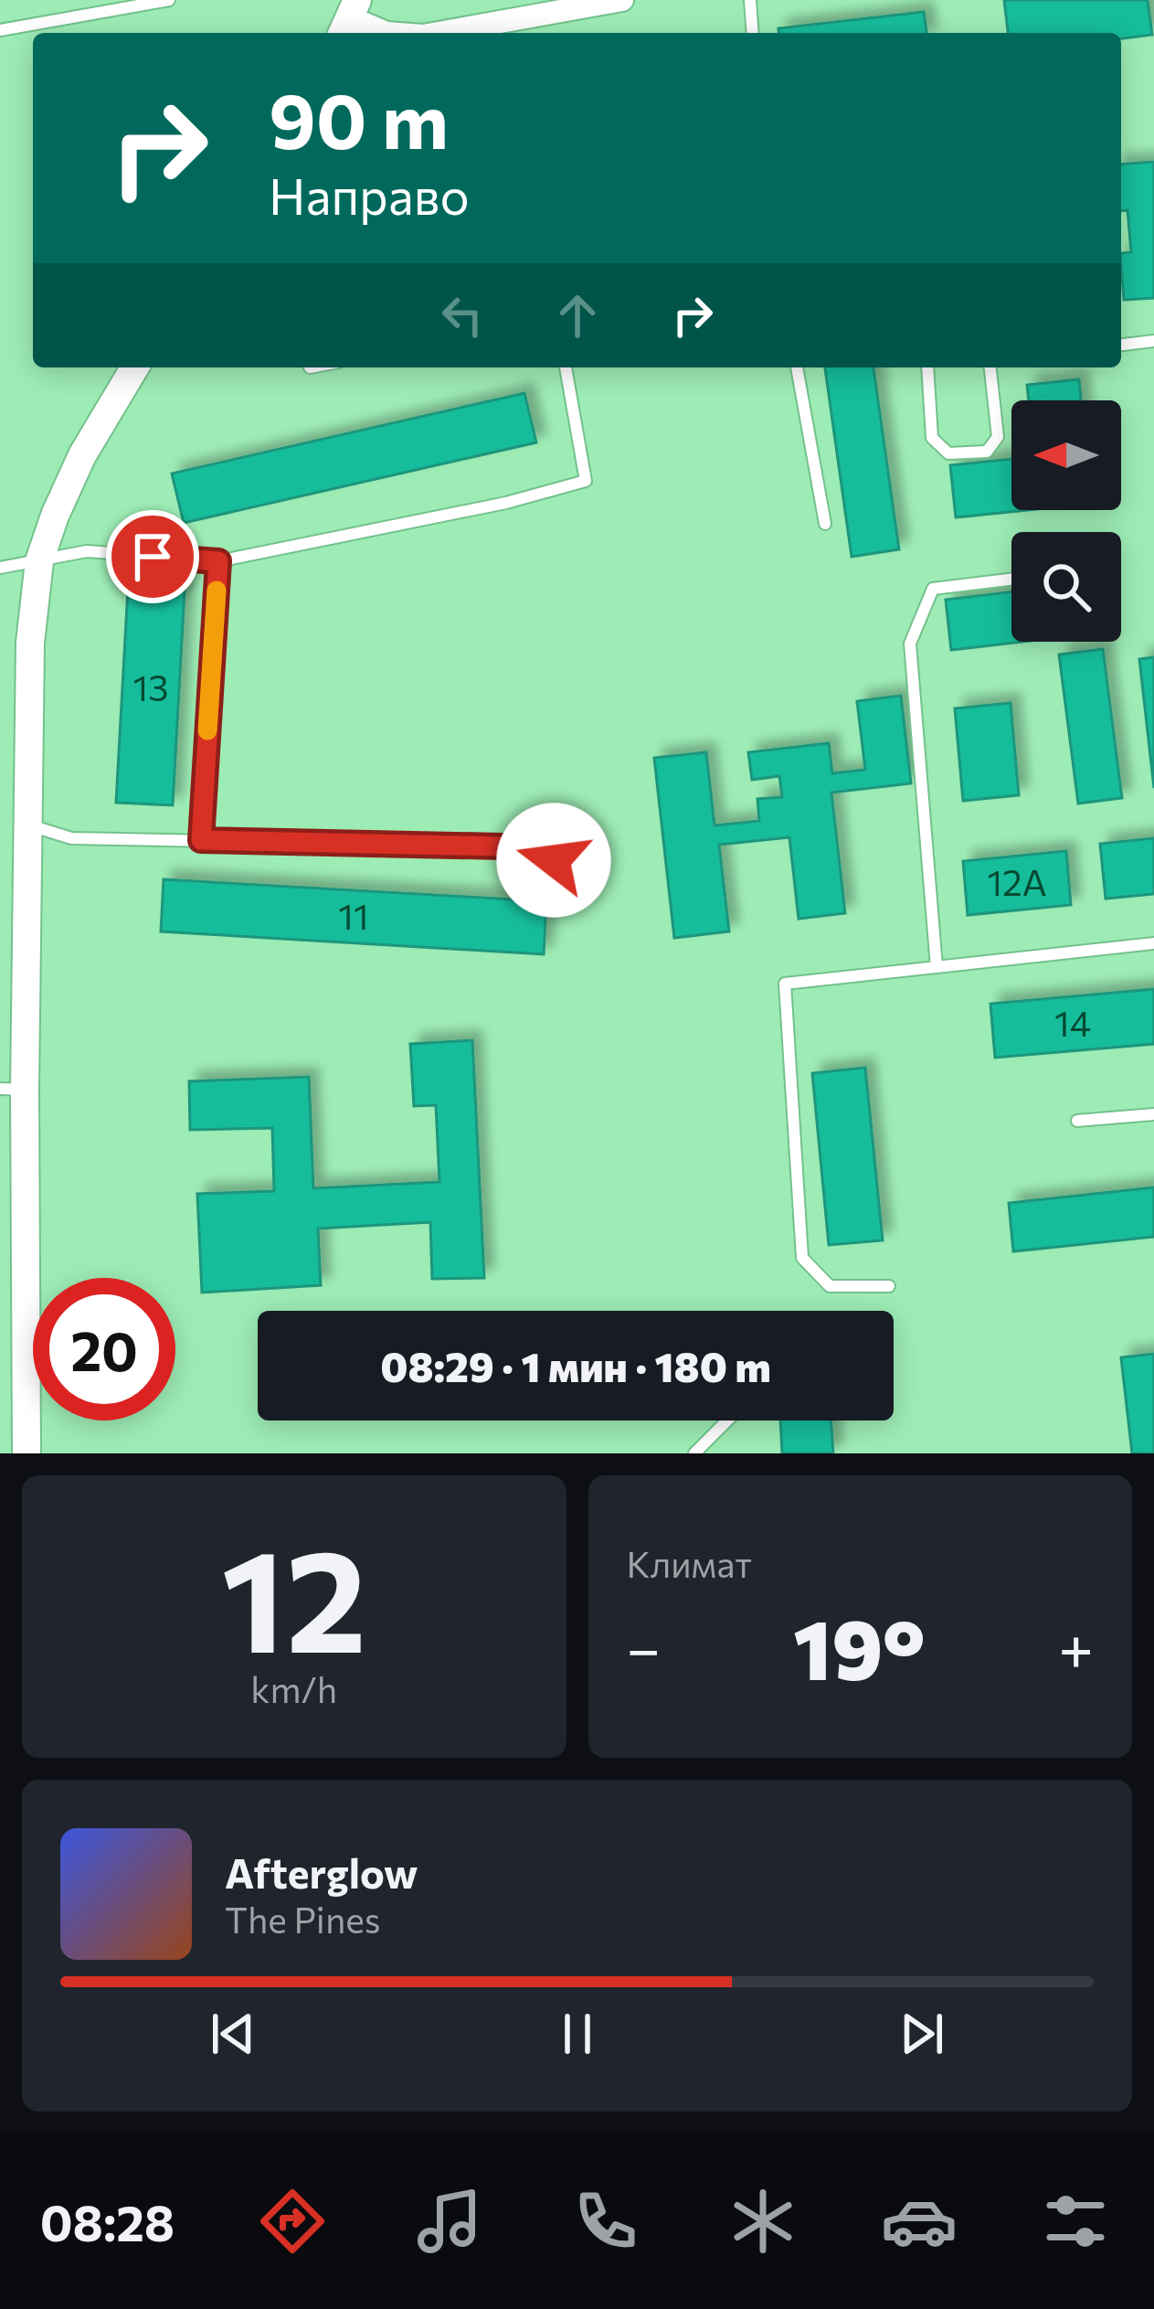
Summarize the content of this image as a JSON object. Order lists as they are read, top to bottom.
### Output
{
  "house_numbers": [
    "13",
    "12А",
    "11",
    "14"
  ],
  "north": "left",
  "page": {
    "turn": ["90 m", "Направо"],
    "limit": "20",
    "trip": "08:29 · 1 мин · 180 m",
    "tile": [
      ["12", "km/h"],
      "Климат"
    ],
    "heat": ["−", "19°", "+"],
    "song": ["Afterglow", "The Pines"],
    "tabs": "08:28"
  }
}
